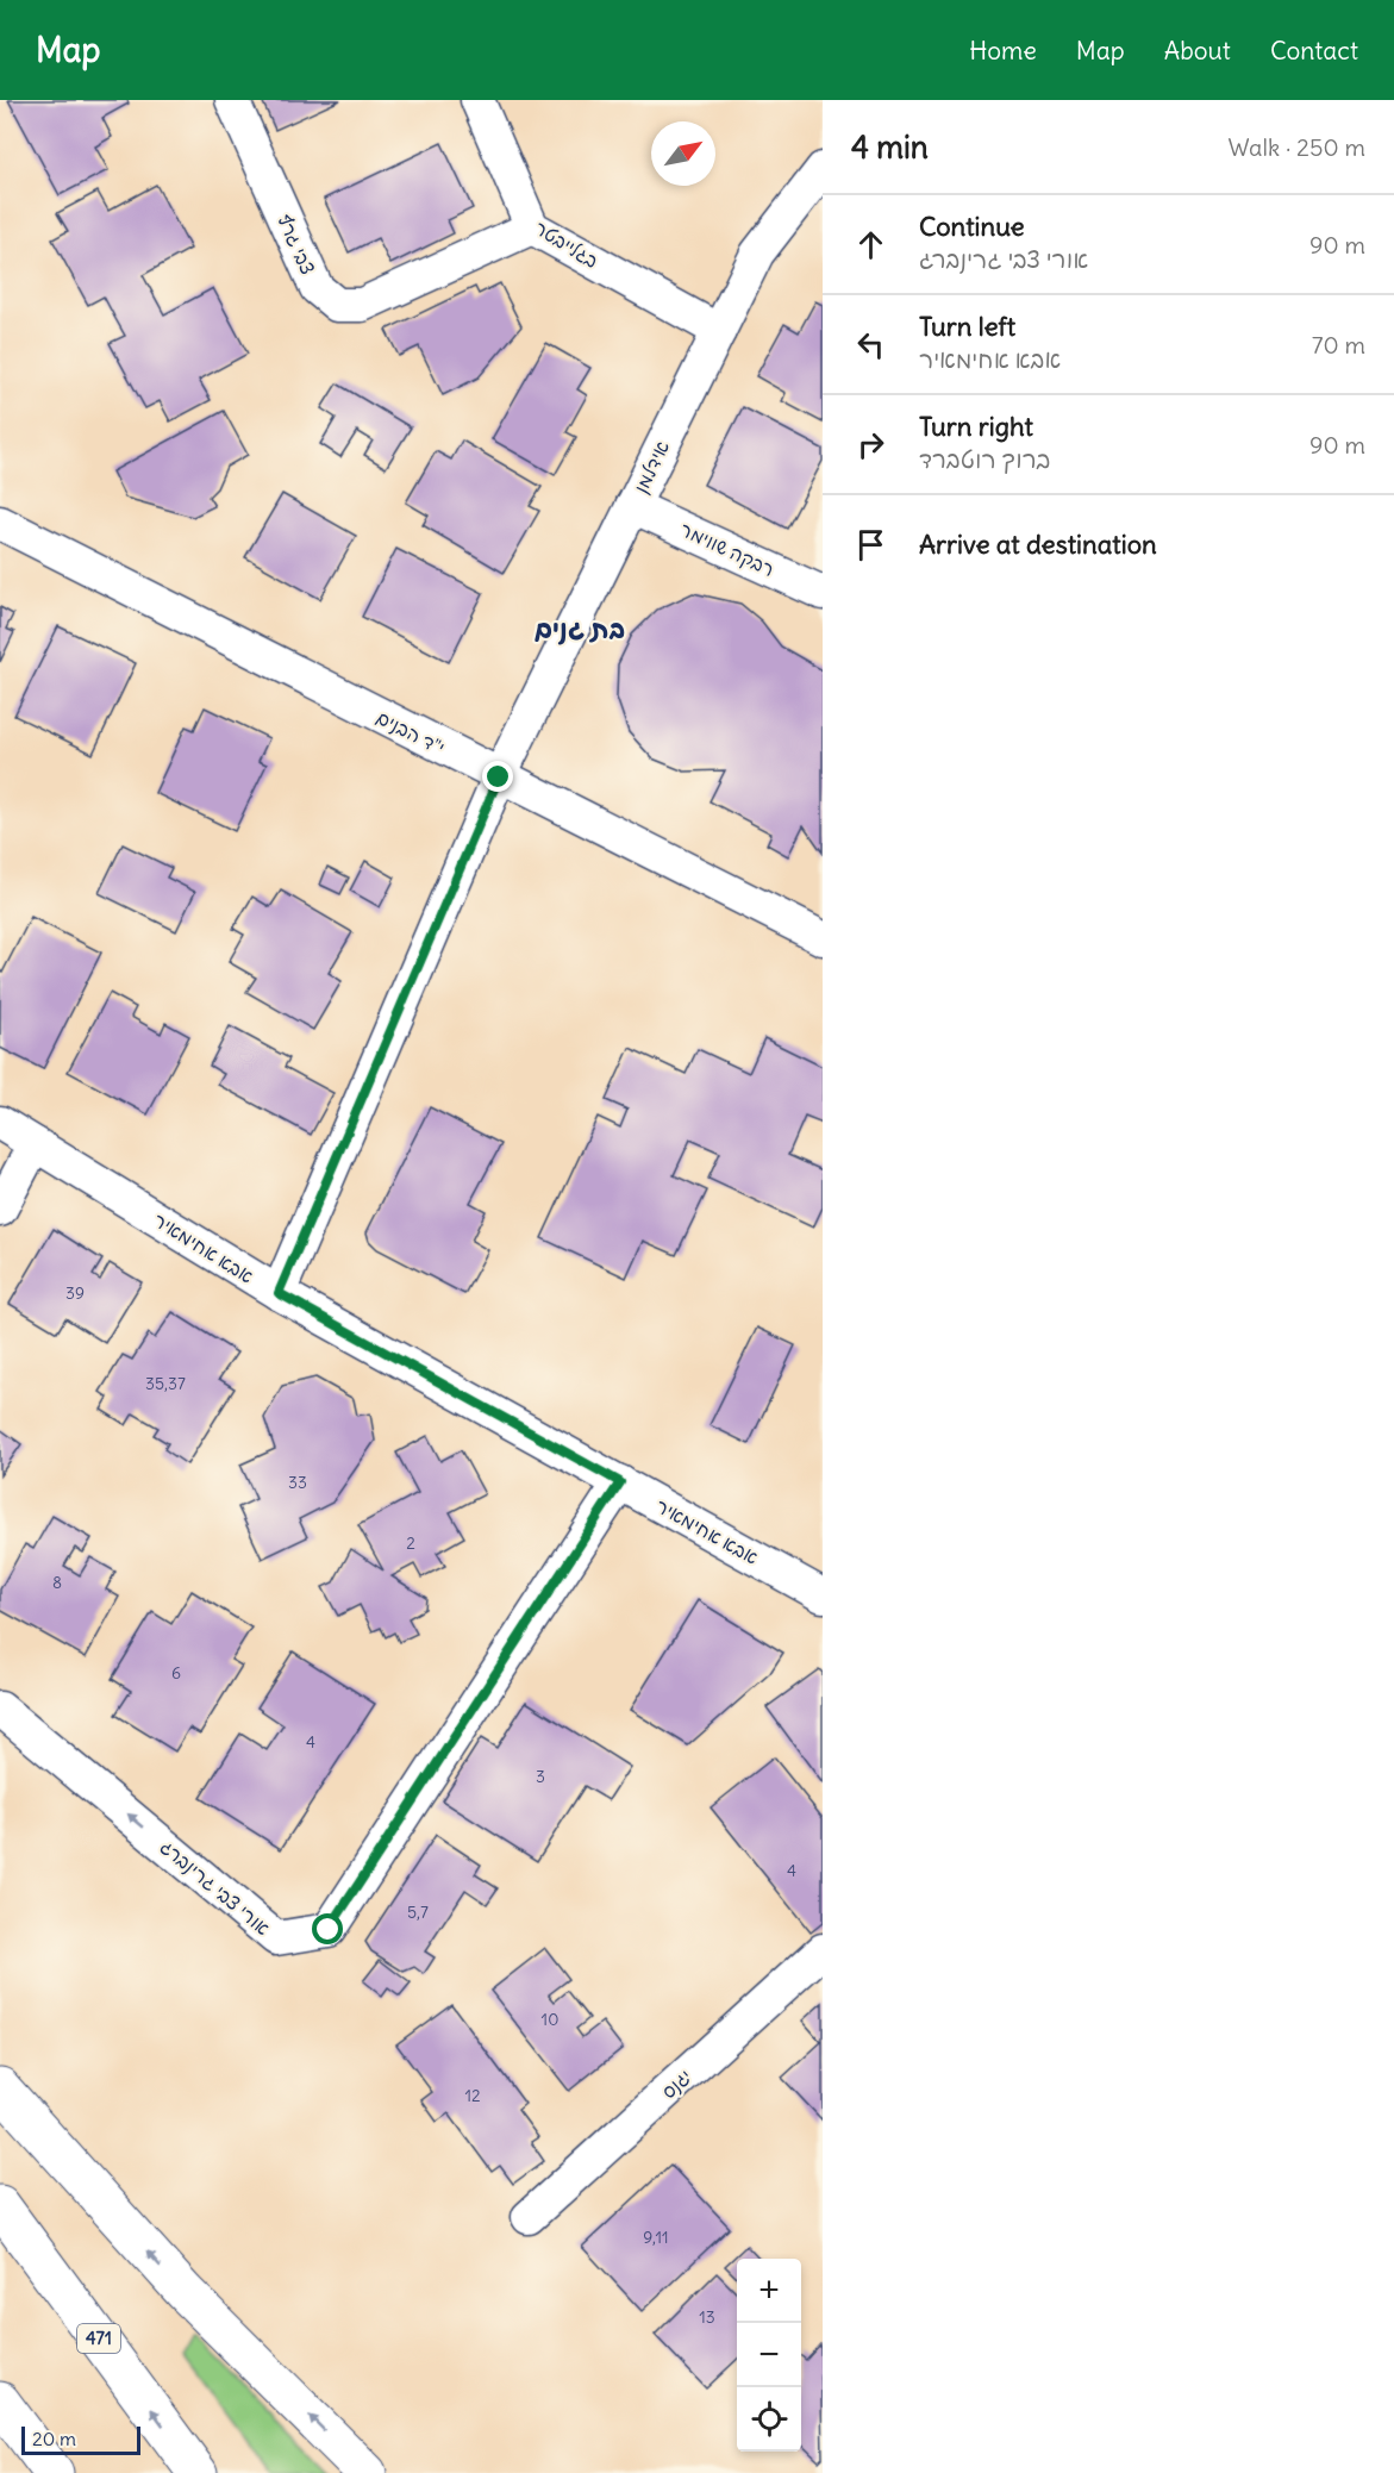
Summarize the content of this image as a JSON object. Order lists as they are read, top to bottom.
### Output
{
  "streets": {
    "highway": ["471"],
    "street": [
      "צבי גרף",
      "בגלייבטר",
      "אידלמן",
      "רבקה שווימר",
      "י\"ד הבנים",
      "אבא אחימאיר",
      "אורי צבי גרינברג",
      "יגנס"
    ]
  },
  "crossings": [
    ["צבי גרף", "בגלייבטר"],
    ["בגלייבטר", "אידלמן"],
    ["אידלמן", "רבקה שווימר"],
    ["אידלמן", "י\"ד הבנים"],
    ["אידלמן", "אבא אחימאיר"],
    ["אבא אחימאיר", "אורי צבי גרינברג"]
  ],
  "districts": ["בת גנים"],
  "house_numbers": [
    "39",
    "35,37",
    "33",
    "2",
    "8",
    "6",
    "4",
    "3",
    "4",
    "5,7",
    "10",
    "12",
    "9,11",
    "13"
  ],
  "scale_bar": "20 m",
  "north": "top right",
  "page": {
    "header": "Map",
    "nav": [
      "Home",
      "Map",
      "About",
      "Contact"
    ],
    "heading": ["4 min", "Walk · 250 m"],
    "list": [
      ["Continue", "אורי צבי גרינברג", "90 m"],
      ["Turn left", "אבא אחימאיר", "70 m"],
      ["Turn right", "ברוך רוטברד", "90 m"],
      "Arrive at destination"
    ],
    "map_buttons": ["+", "−"],
    "scale": "20 m"
  }
}
